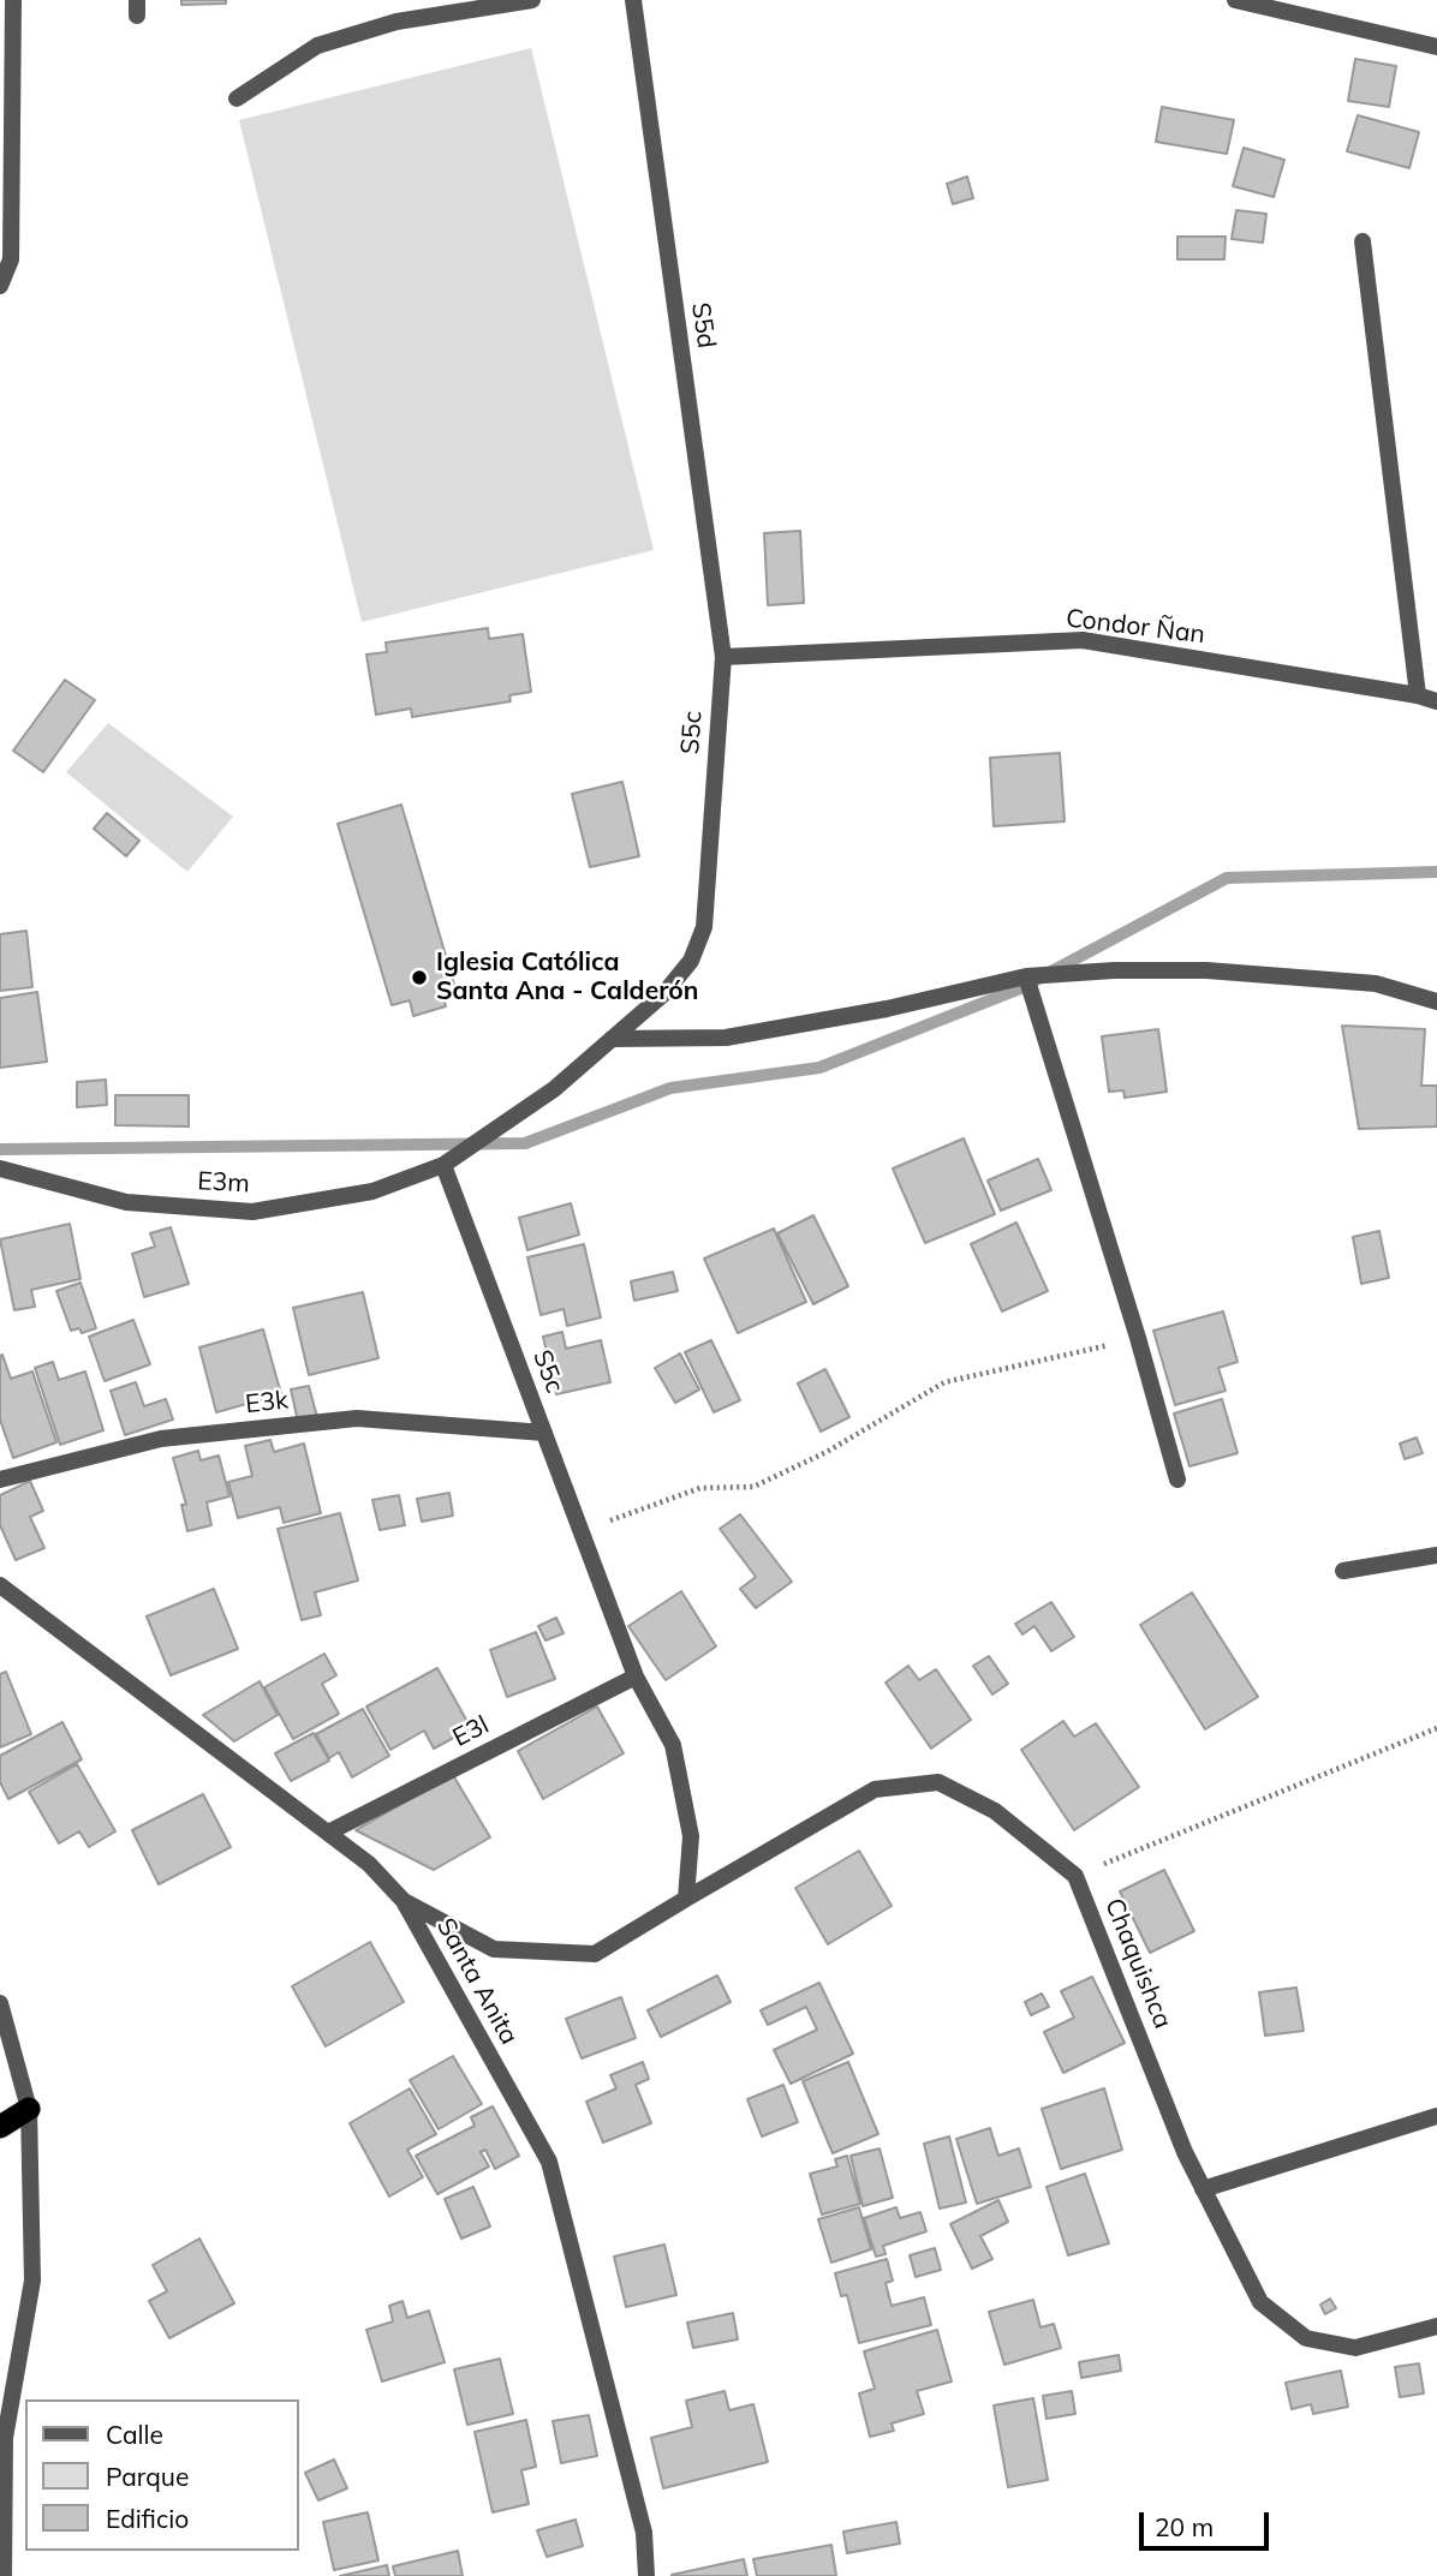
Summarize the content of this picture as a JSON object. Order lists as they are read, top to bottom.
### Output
{
  "streets": {
    "street": [
      "S5d",
      "Condor Ñan",
      "S5c",
      "E3m",
      "E3k",
      "E3l",
      "Chaquishca",
      "Santa Anita"
    ]
  },
  "crossings": [
    ["S5d", "Condor Ñan"],
    ["S5d", "S5c"],
    ["Condor Ñan", "S5c"],
    ["S5c", "E3m"],
    ["S5c", "E3k"],
    ["S5c", "E3l"],
    ["S5c", "Chaquishca"],
    ["E3l", "Santa Anita"]
  ],
  "places": ["Iglesia Católica Santa Ana - Calderón"],
  "legend": ["Calle", "Parque", "Edificio"],
  "scale_bar": "20 m"
}
